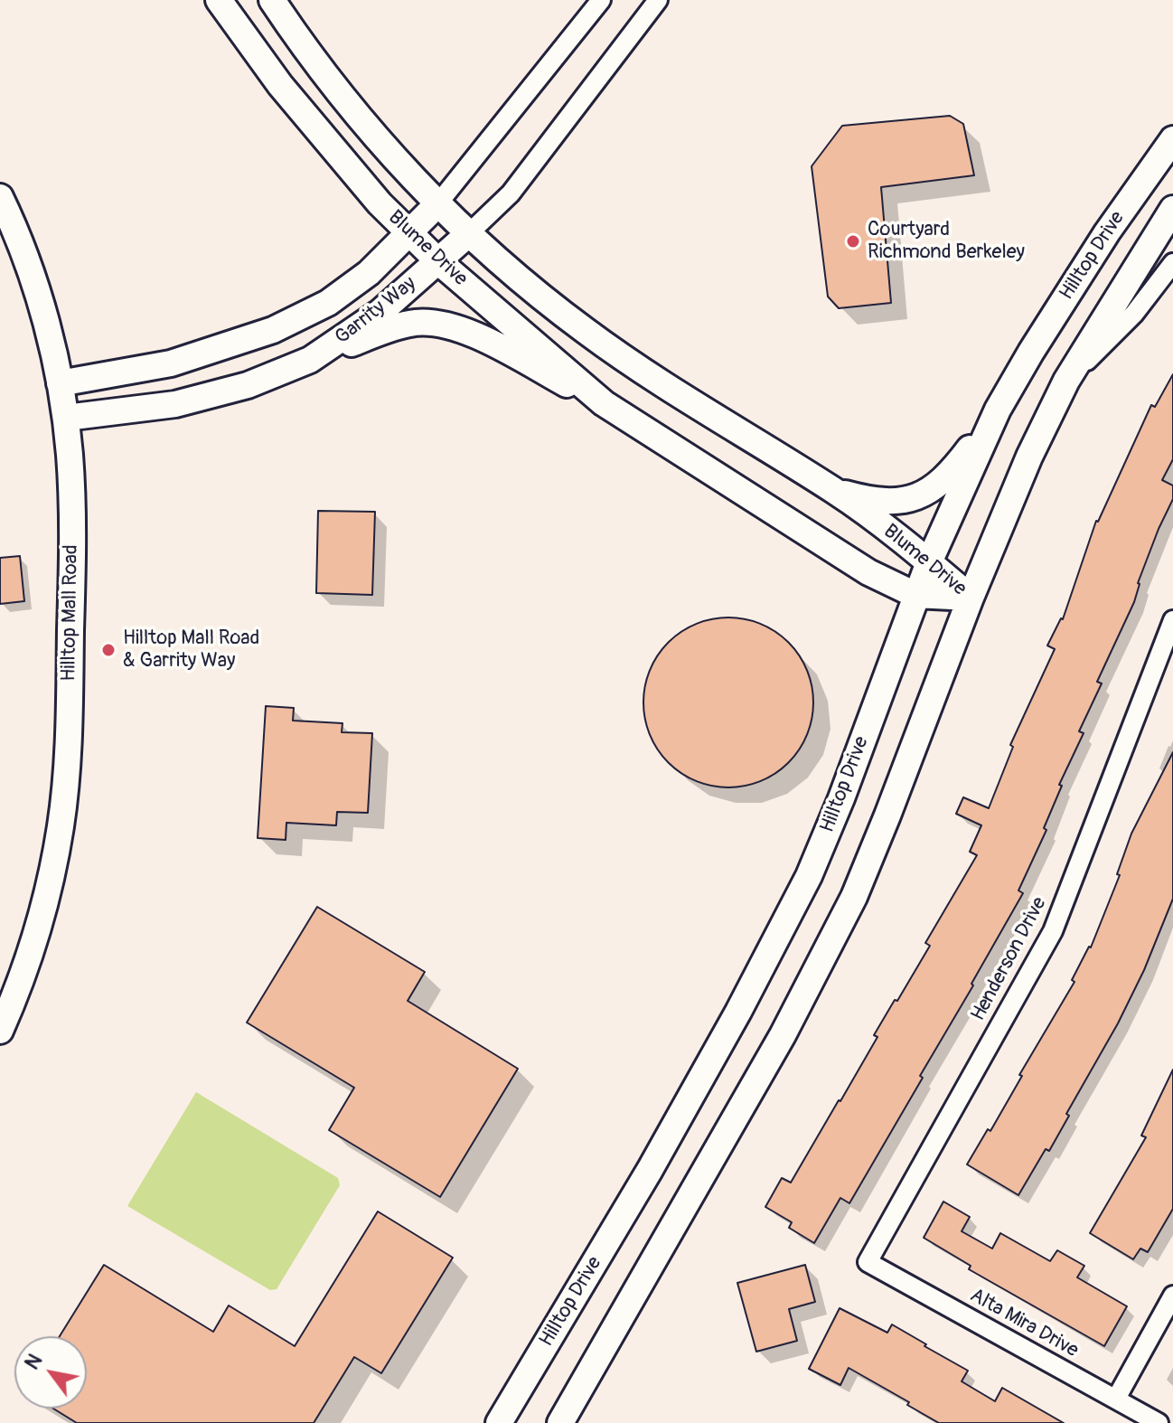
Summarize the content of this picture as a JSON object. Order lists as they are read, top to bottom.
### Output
{
  "streets": {
    "street": [
      "Blume Drive",
      "Hilltop Drive",
      "Garrity Way",
      "Hilltop Mall Road",
      "Henderson Drive",
      "Alta Mira Drive"
    ]
  },
  "crossings": [
    ["Blume Drive", "Hilltop Drive"],
    ["Blume Drive", "Garrity Way"],
    ["Garrity Way", "Hilltop Mall Road"],
    ["Henderson Drive", "Alta Mira Drive"]
  ],
  "places": ["Courtyard Richmond Berkeley", "Hilltop Mall Road & Garrity Way"],
  "north": "top left"
}
